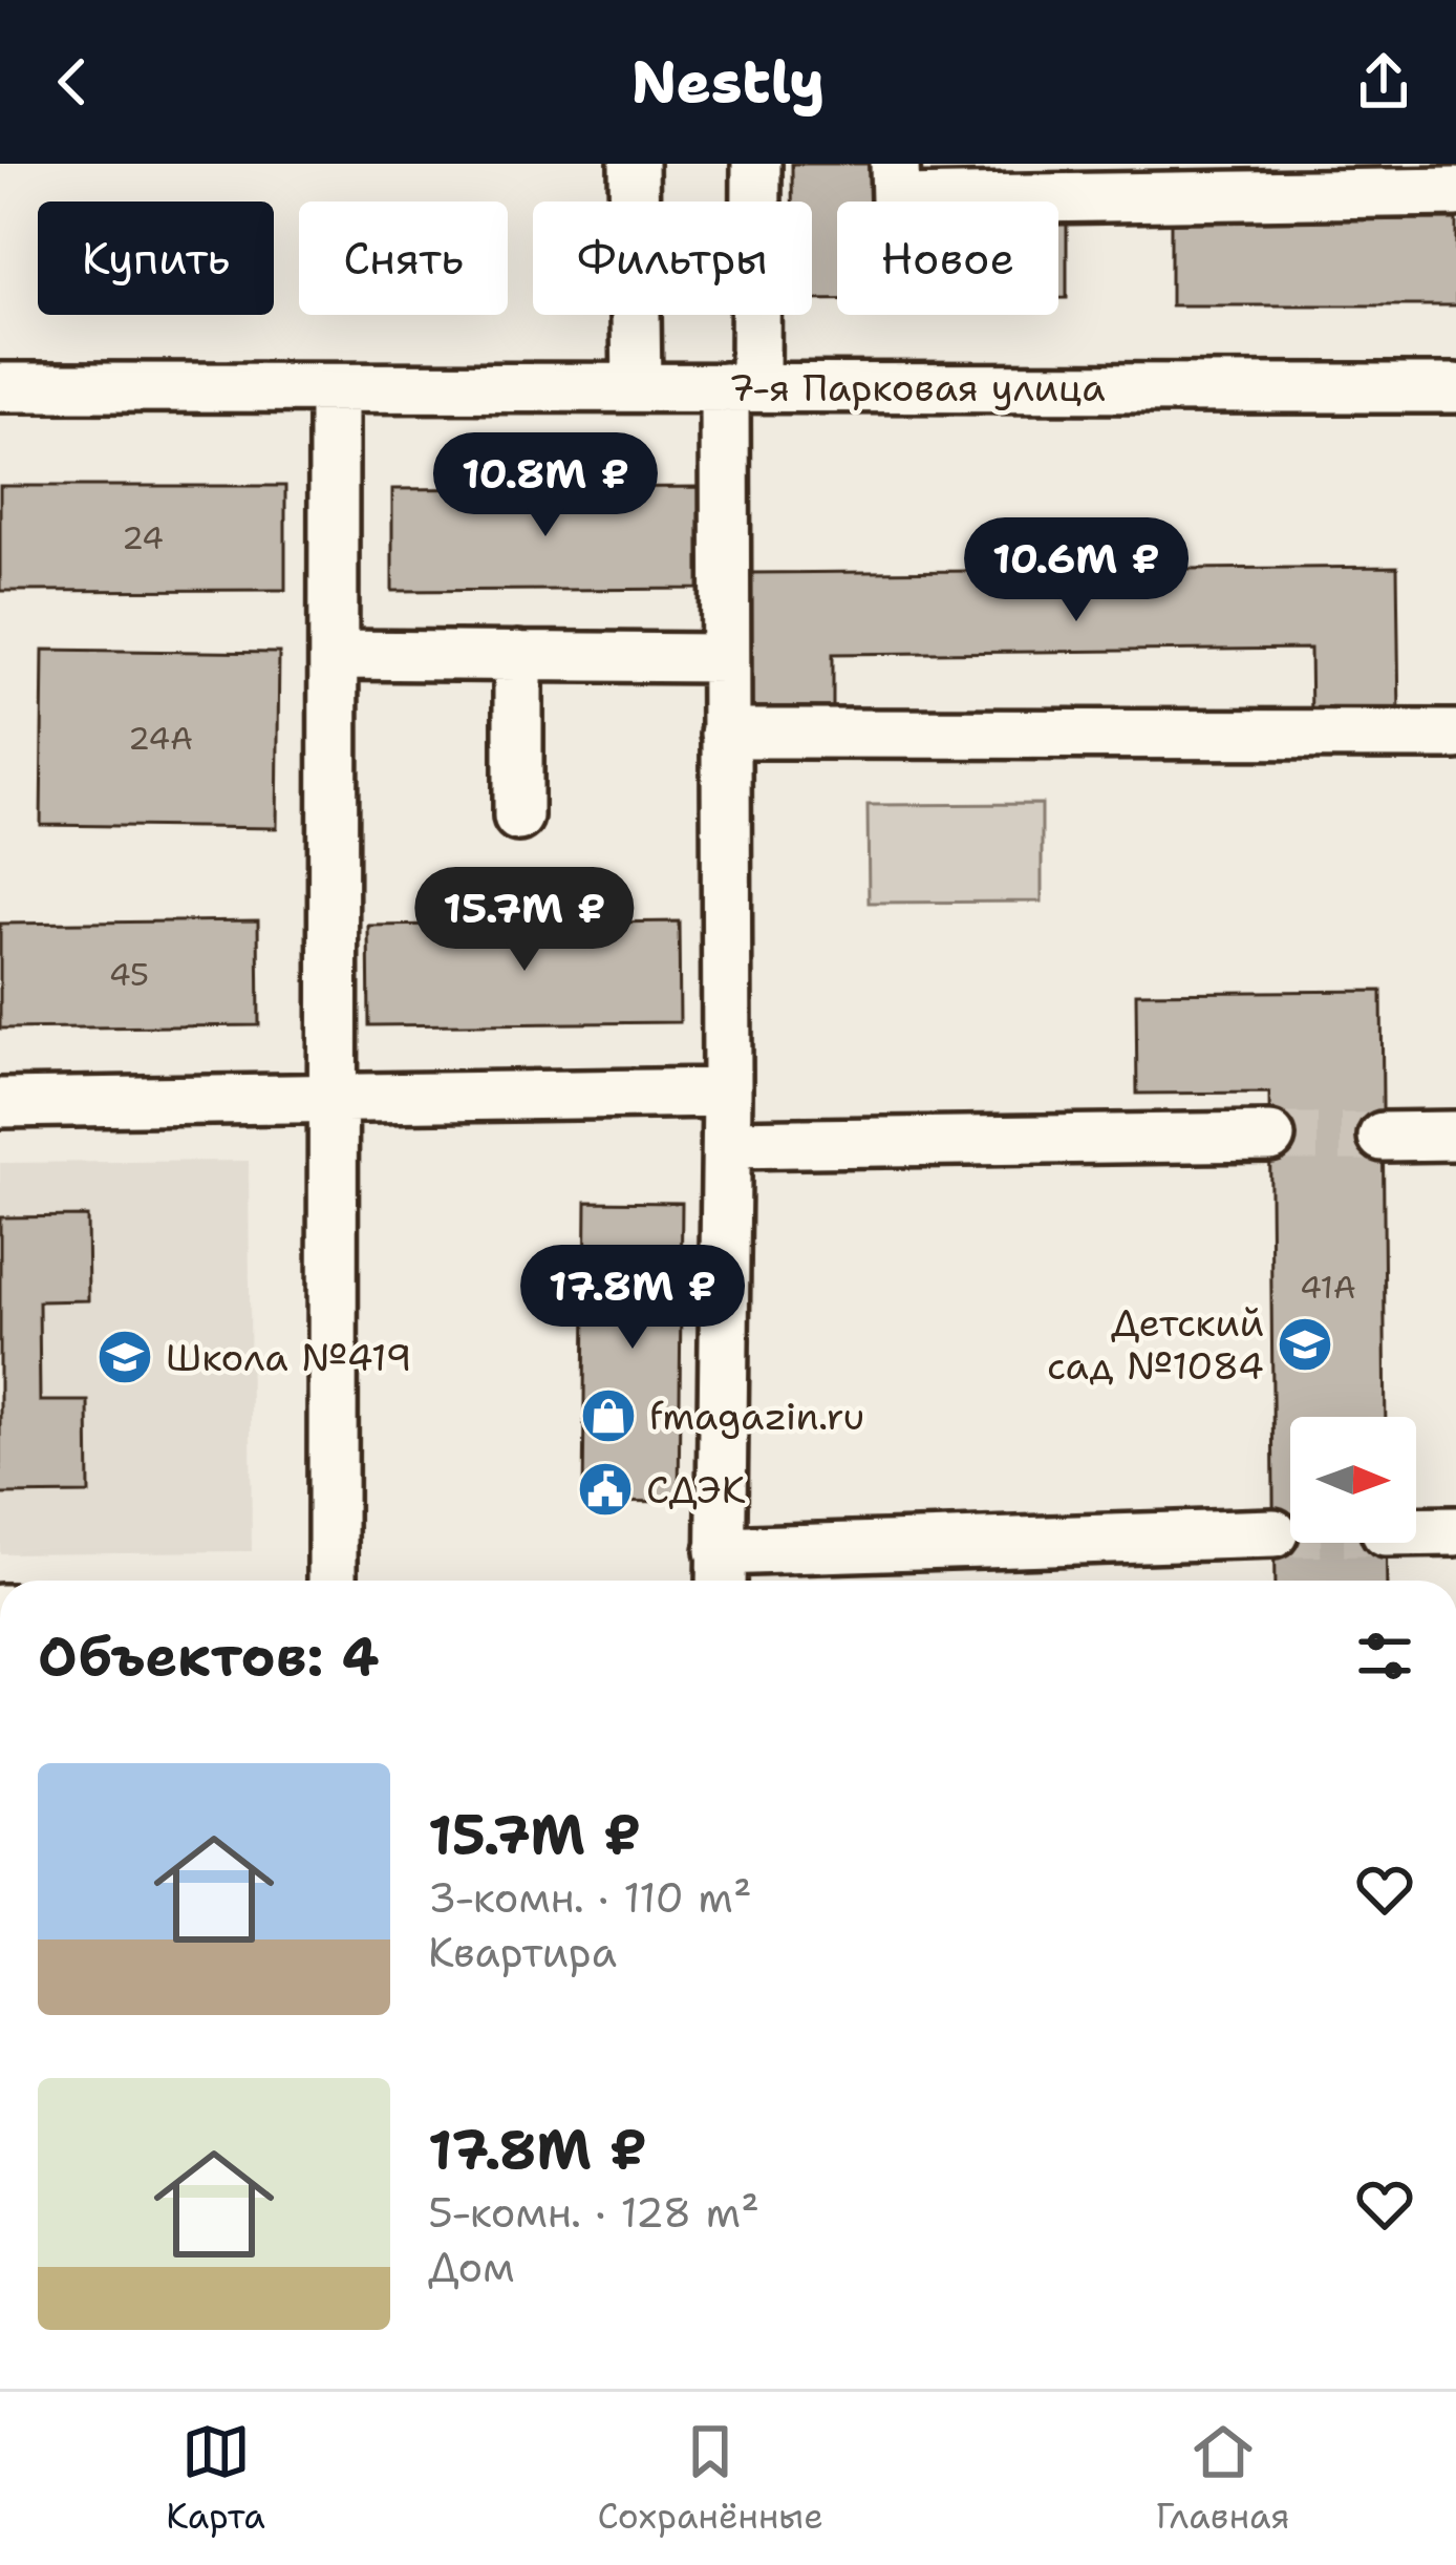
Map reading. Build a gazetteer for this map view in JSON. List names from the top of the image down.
{
  "streets": {
    "street": ["7-я Парковая улица"]
  },
  "places": {
    "school or university": ["Детский сад №1084", "Школа №419"],
    "shop": ["fmagazin.ru"],
    "public building": ["СДЭК"]
  },
  "house_numbers": [
    "24",
    "24А",
    "45",
    "41А"
  ],
  "north": "right",
  "page": {
    "header": "Nestly",
    "chip": [
      "Купить",
      "Снять",
      "Фильтры",
      "Новое"
    ],
    "price": [
      "10.8M ₽",
      "10.6M ₽",
      "15.7M ₽",
      "17.8M ₽"
    ],
    "heading": "Объектов: 4",
    "list": [
      {
        "name": "15.7M ₽",
        "note": "3-комн. · 110 m² · Квартира"
      },
      {
        "name": "17.8M ₽",
        "note": "5-комн. · 128 m² · Дом"
      }
    ],
    "tabs": ["Карта", "Сохранённые", "Главная"]
  }
}
